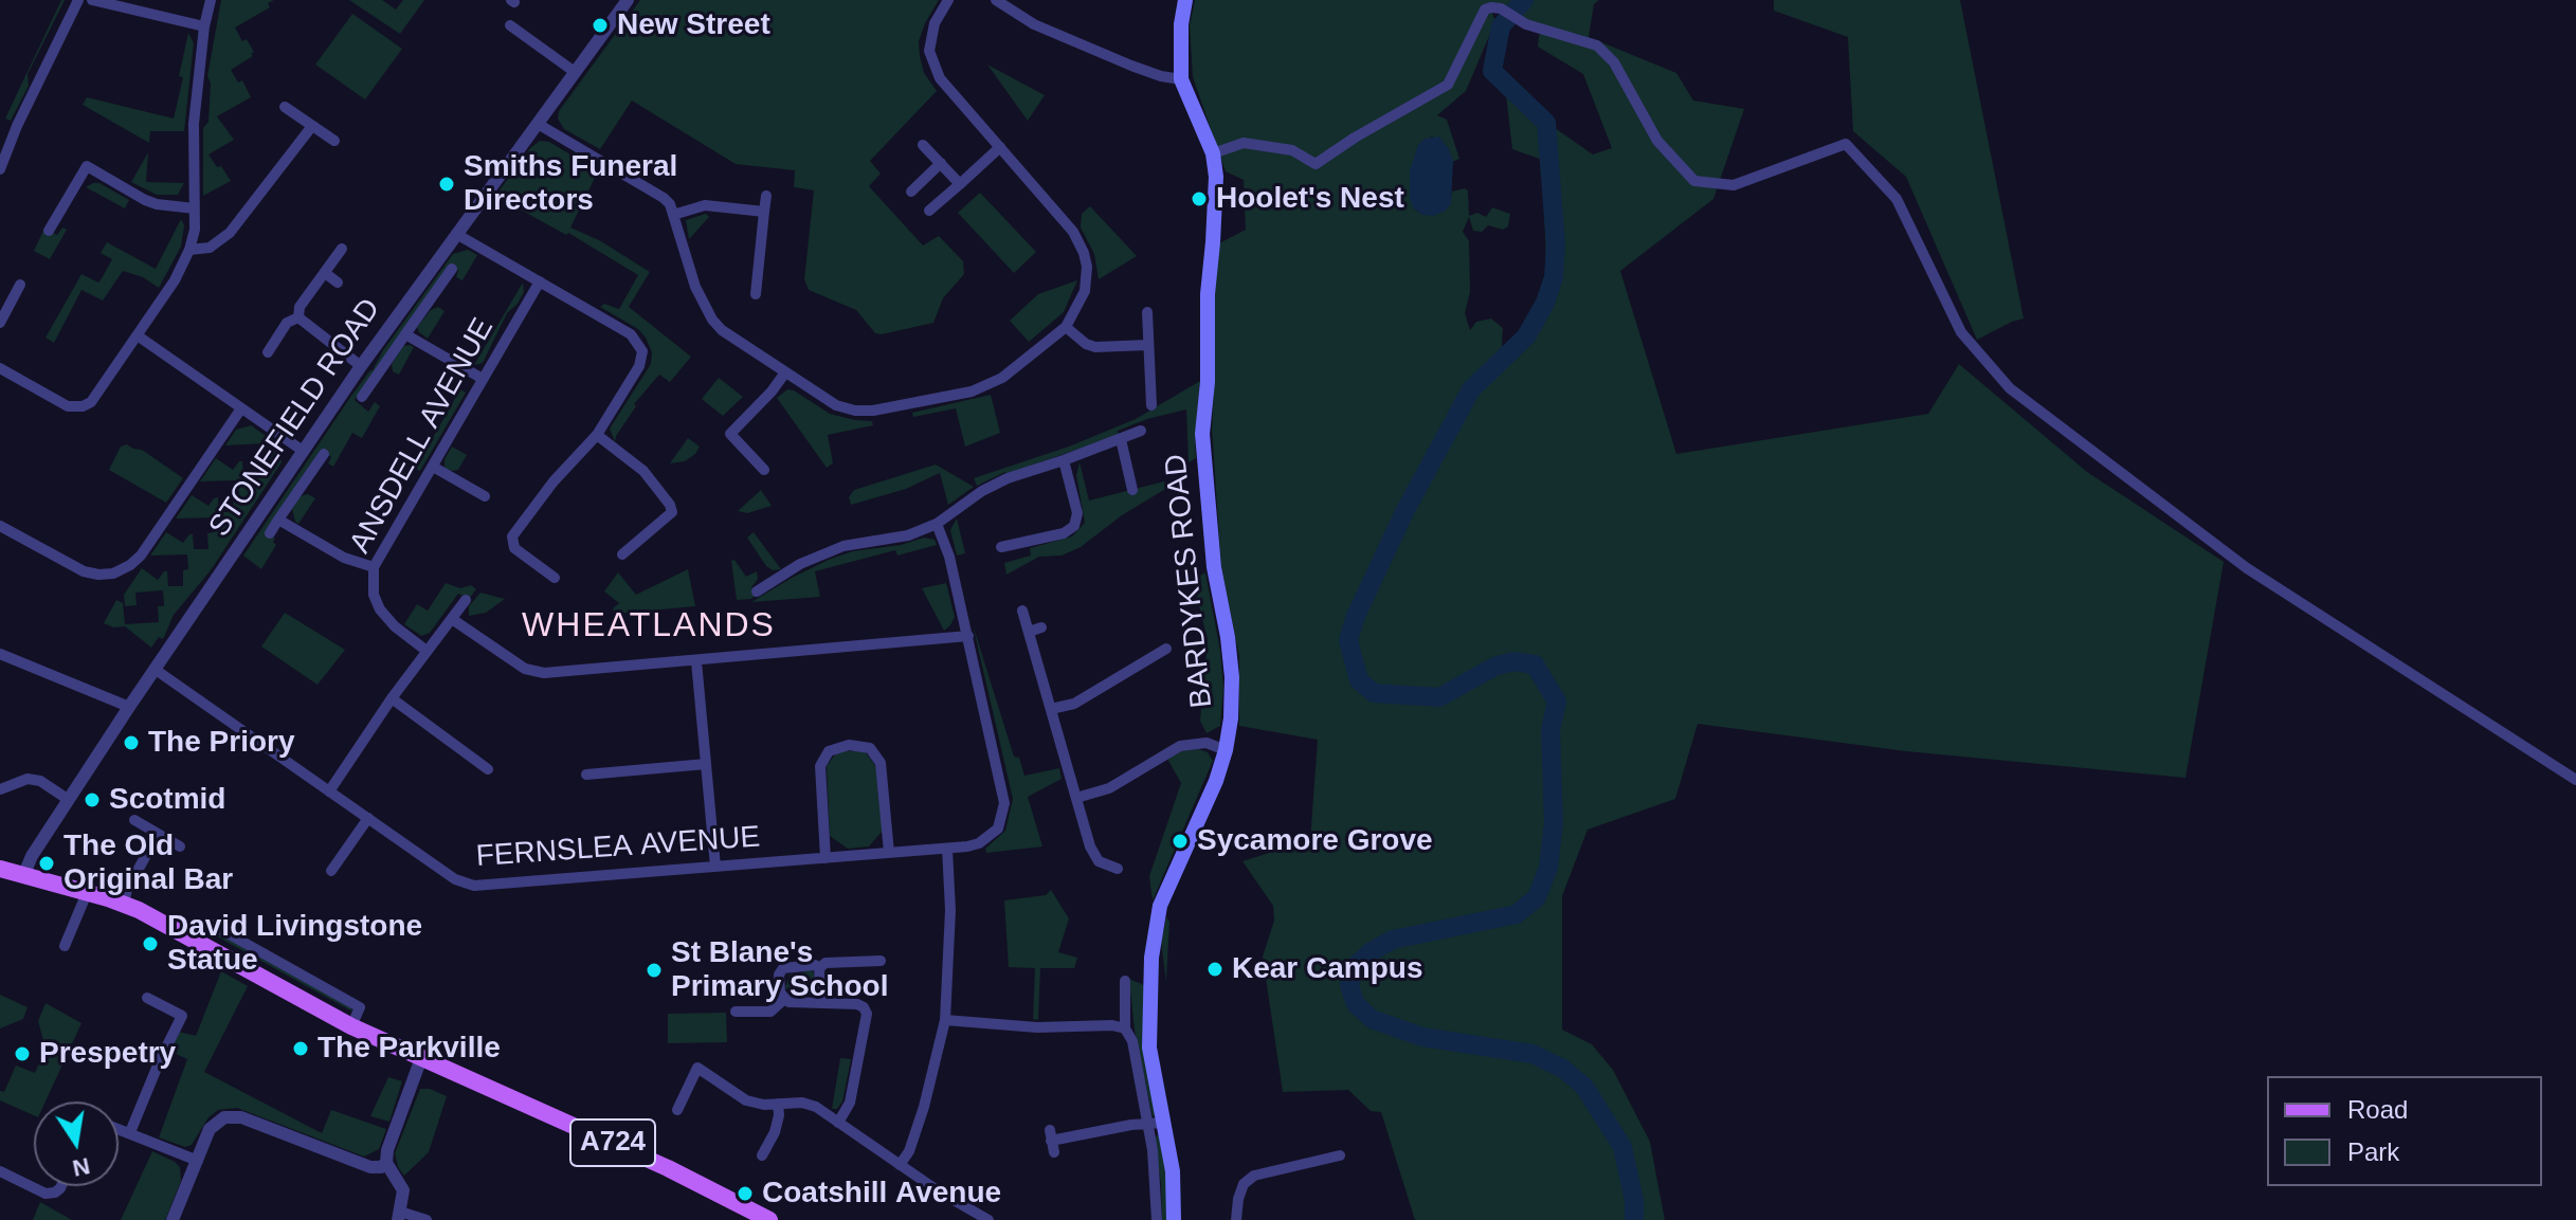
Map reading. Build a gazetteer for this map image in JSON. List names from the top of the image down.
{
  "streets": {
    "main road": ["BARDYKES ROAD", "A724"],
    "street": ["STONEFIELD ROAD", "ANSDELL AVENUE", "FERNSLEA AVENUE"]
  },
  "crossings": [
    ["STONEFIELD ROAD", "FERNSLEA AVENUE"],
    ["STONEFIELD ROAD", "A724"]
  ],
  "districts": ["WHEATLANDS"],
  "places": [
    "New Street",
    "Smiths Funeral Directors",
    "Hoolet's Nest",
    "The Priory",
    "Scotmid",
    "Sycamore Grove",
    "The Old Original Bar",
    "David Livingstone Statue",
    "Kear Campus",
    "St Blane's Primary School",
    "The Parkville",
    "Prespetry",
    "Coatshill Avenue"
  ],
  "legend": ["Road", "Park"],
  "north": "bottom"
}
